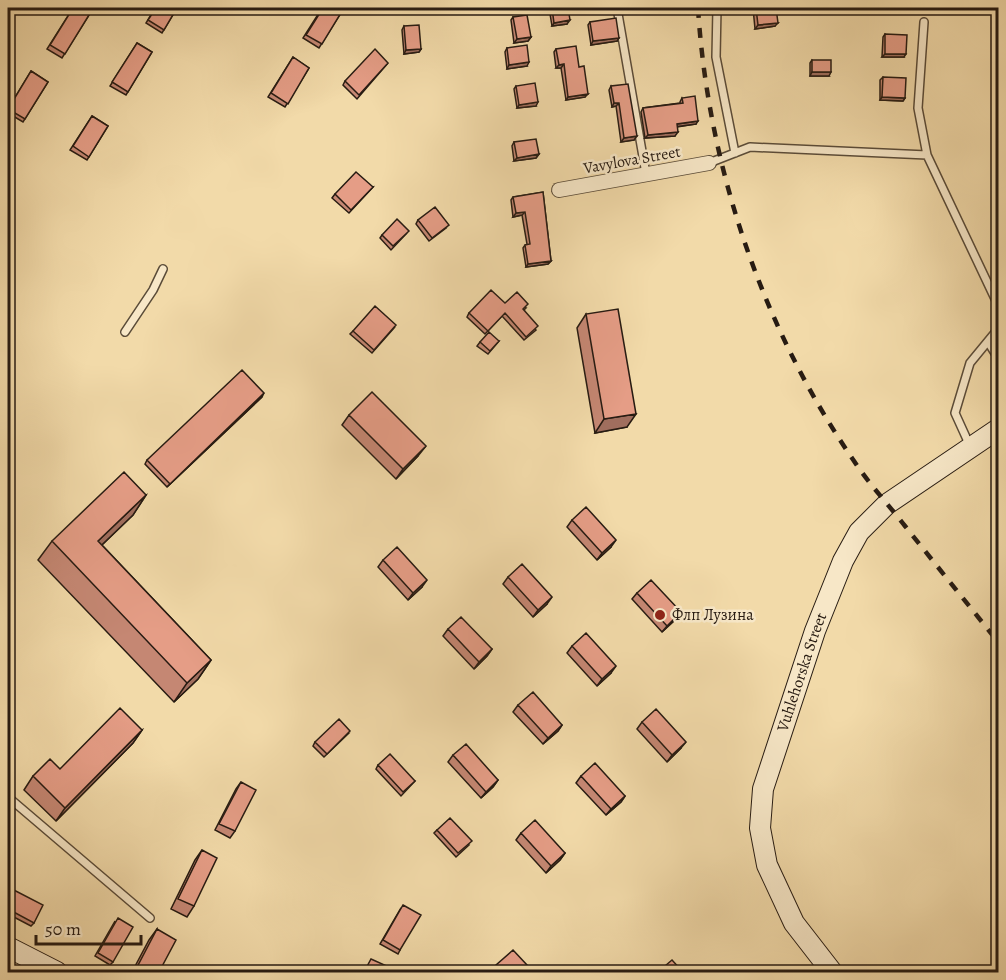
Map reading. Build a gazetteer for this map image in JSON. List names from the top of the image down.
{
  "streets": {
    "main road": ["Vuhlehorska Street"],
    "street": ["Vavylova Street"]
  },
  "places": ["Флп Лузина"],
  "scale_bar": "50 m"
}
